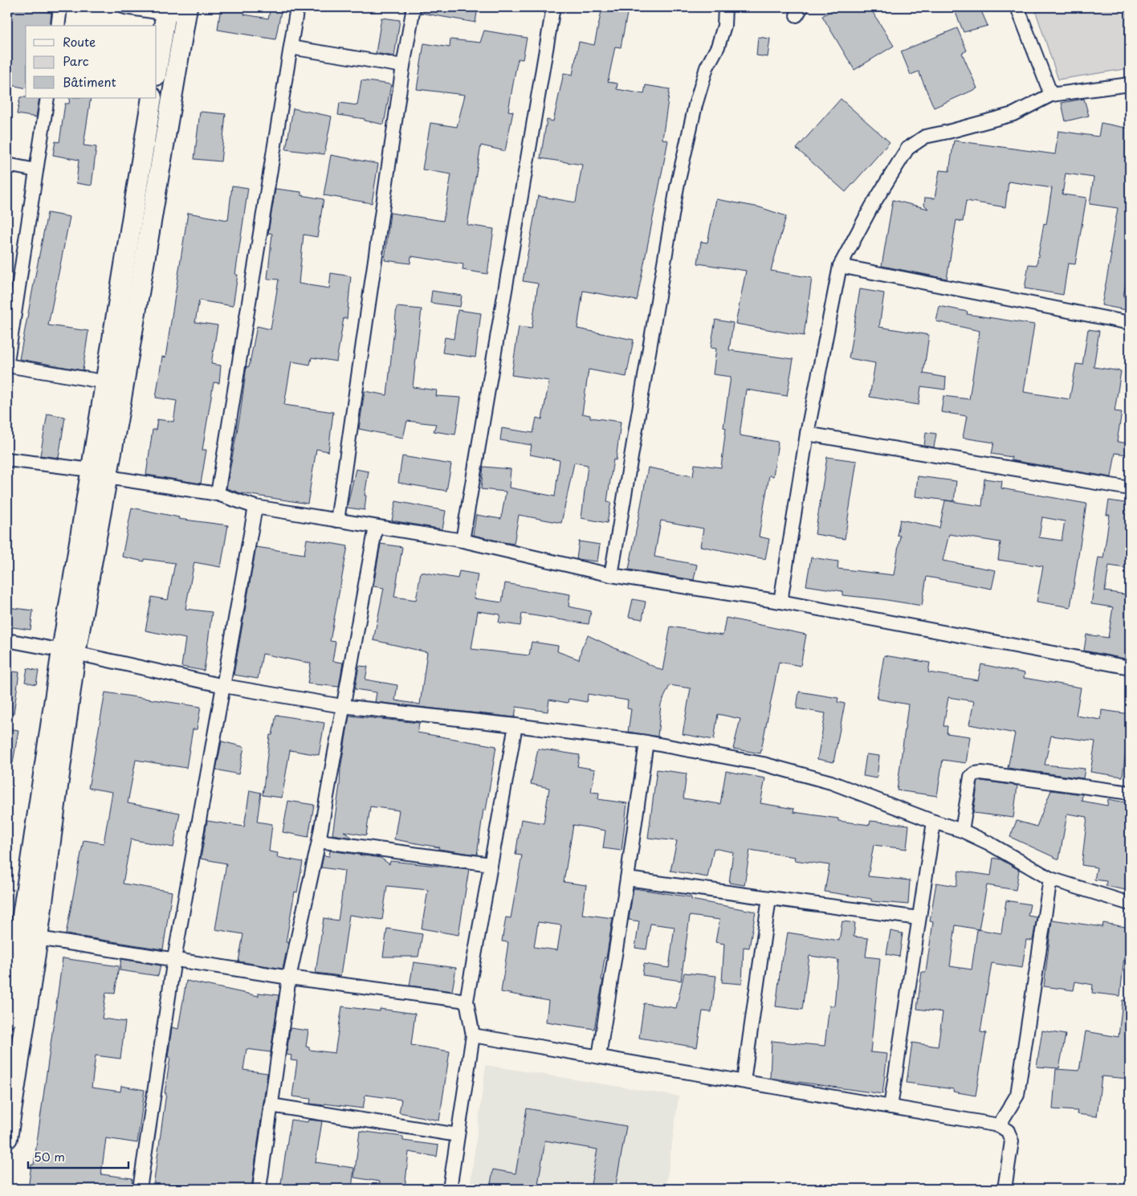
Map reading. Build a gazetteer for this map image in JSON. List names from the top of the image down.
{
  "legend": ["Route", "Parc", "Bâtiment"],
  "scale_bar": "50 m"
}
